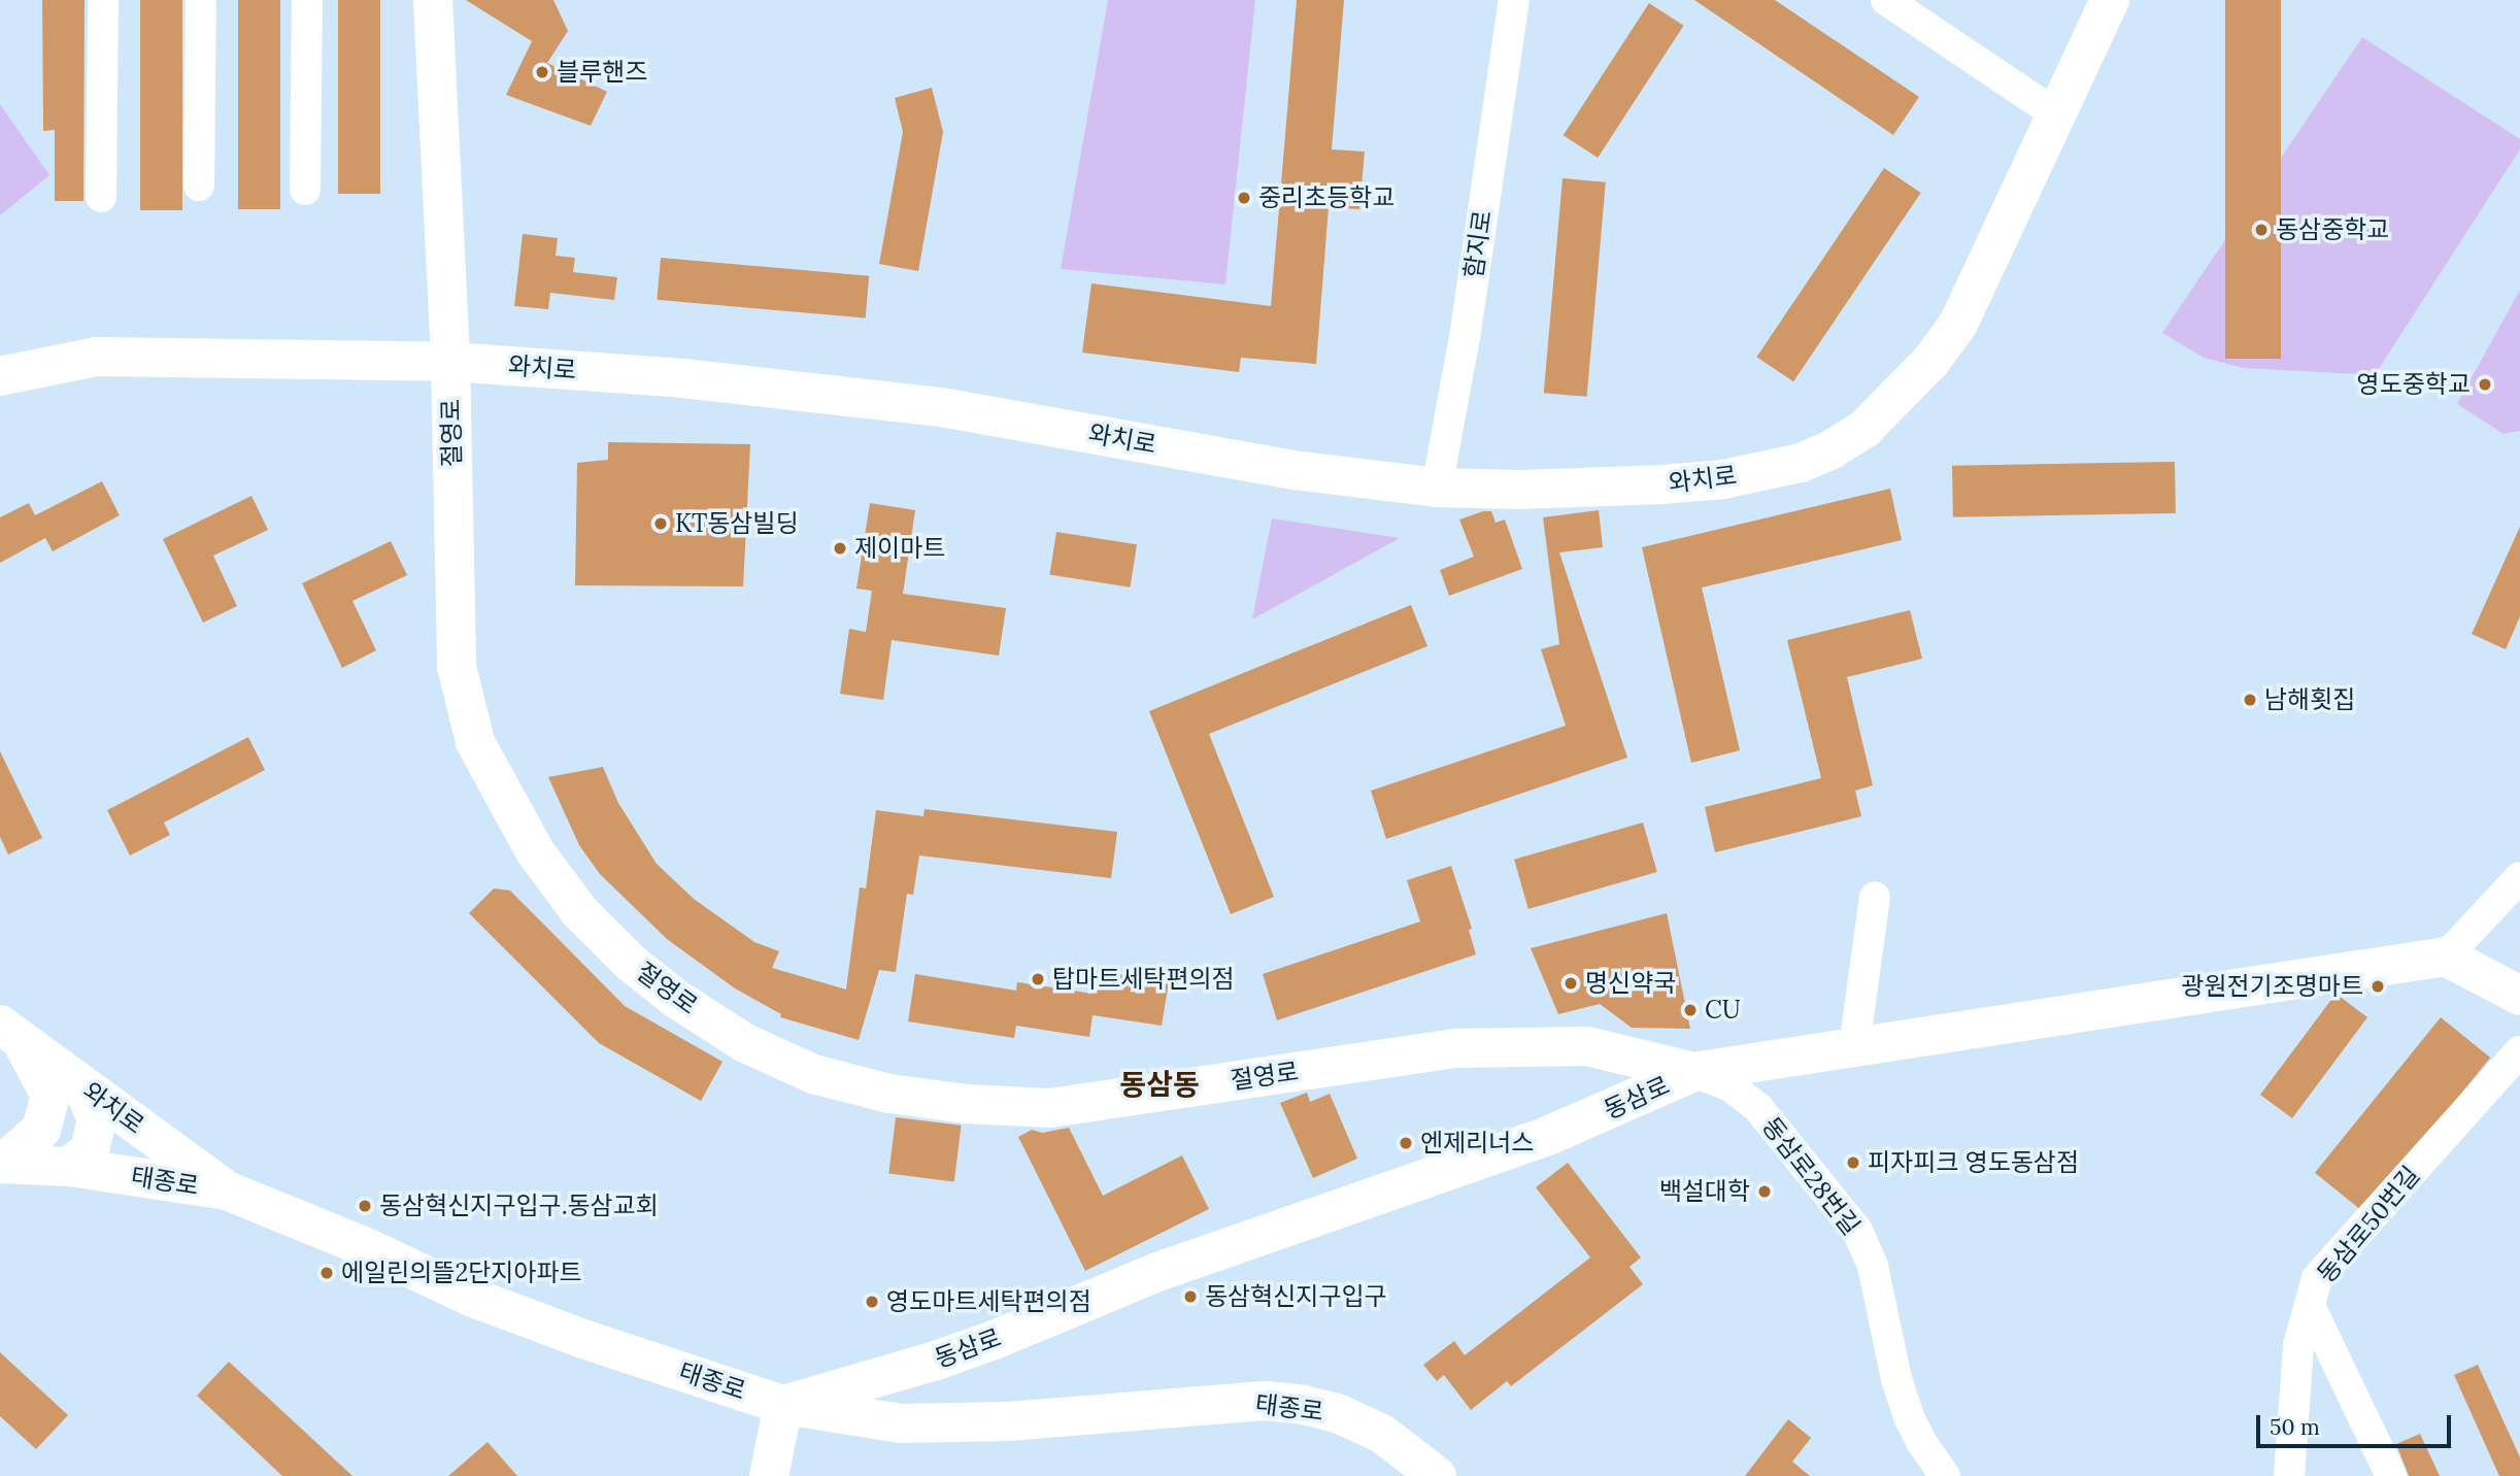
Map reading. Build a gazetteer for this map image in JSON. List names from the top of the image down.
{
  "streets": {
    "main road": [
      "와치로",
      "절영로",
      "동삼로",
      "태종로"
    ],
    "street": ["함지로", "동삼로28번길", "동삼로50번길"]
  },
  "crossings": [
    ["함지로", "와치로"],
    ["와치로", "절영로"],
    ["와치로", "태종로"],
    ["절영로", "동삼로"],
    ["절영로", "동삼로28번길"],
    ["동삼로", "동삼로28번길"],
    ["동삼로", "태종로"]
  ],
  "districts": ["동삼동"],
  "places": [
    "블루핸즈",
    "중리초등학교",
    "동삼중학교",
    "영도중학교",
    "KT동삼빌딩",
    "제이마트",
    "남해횟집",
    "탑마트세탁편의점",
    "명신약국",
    "광원전기조명마트",
    "CU",
    "엔제리너스",
    "피자피크 영도동삼점",
    "백설대학",
    "동삼혁신지구입구.동삼교회",
    "에일린의뜰2단지아파트",
    "동삼혁신지구입구",
    "영도마트세탁편의점"
  ],
  "scale_bar": "50 m"
}
